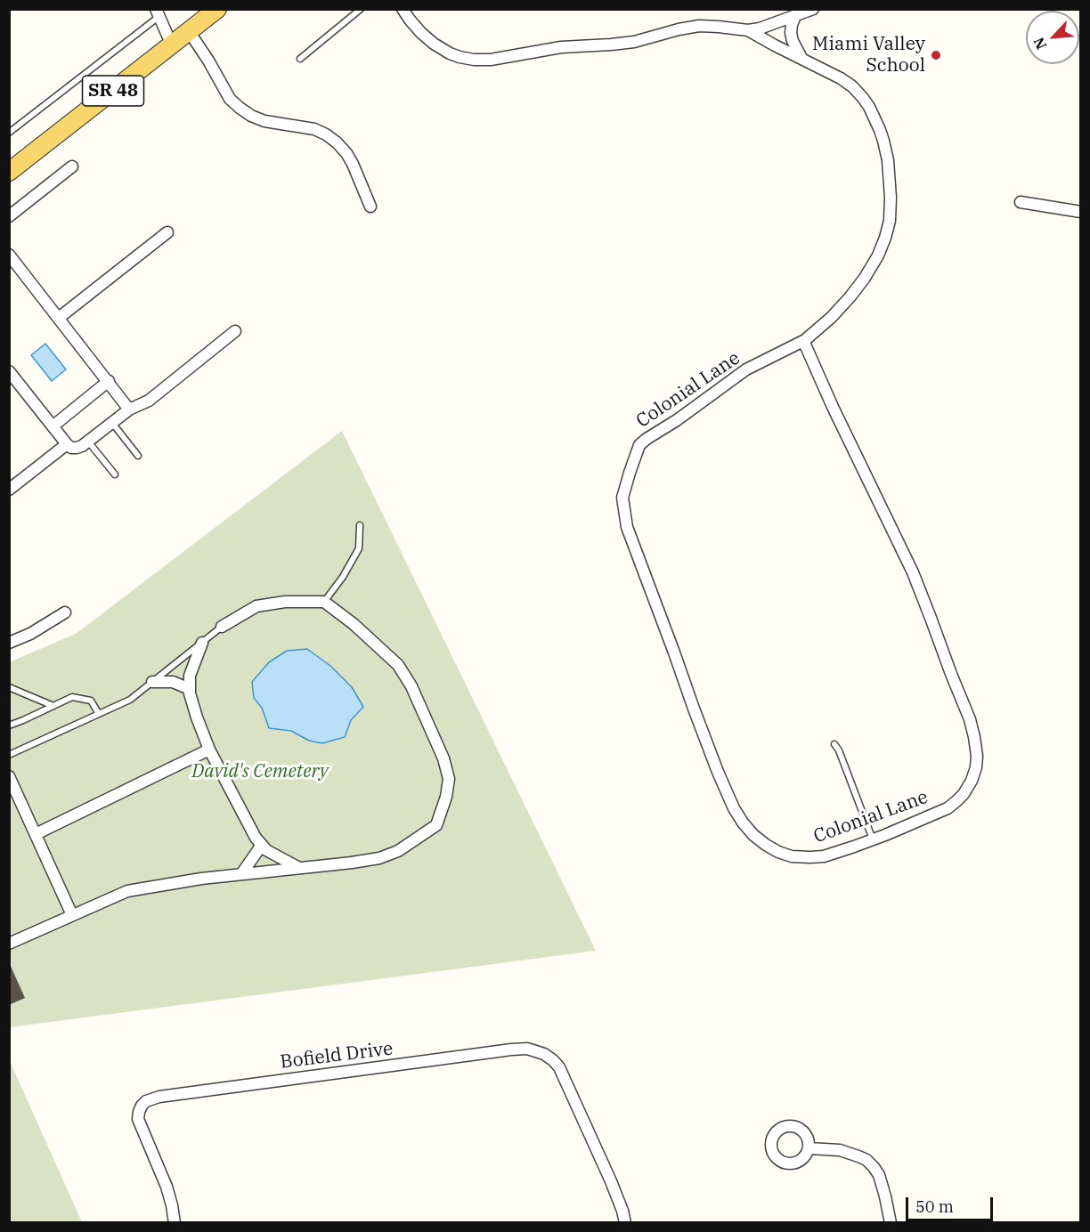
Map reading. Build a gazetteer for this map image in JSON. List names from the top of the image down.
{
  "streets": {
    "main road": ["SR 48"],
    "street": ["Colonial Lane", "Bofield Drive"]
  },
  "parks": ["David's Cemetery"],
  "places": ["Miami Valley School"],
  "scale_bar": "50 m",
  "north": "bottom left"
}
